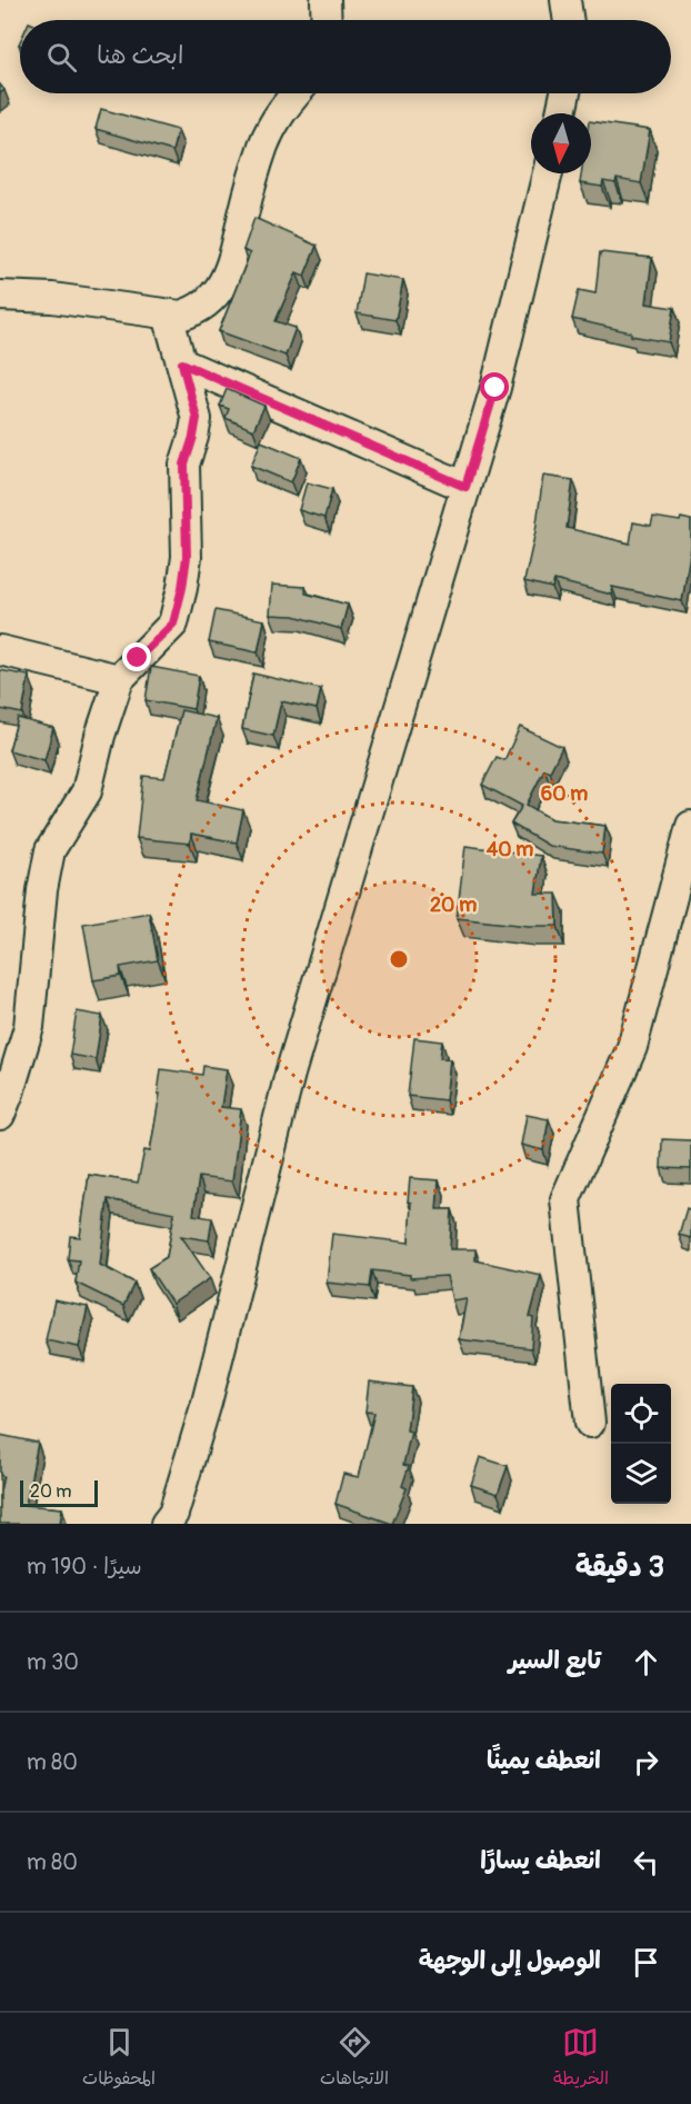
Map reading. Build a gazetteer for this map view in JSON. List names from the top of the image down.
{
  "scale_bar": "20 m",
  "north": "bottom",
  "page": {
    "search": "ابحث هنا",
    "scale": "20 m",
    "heading": ["3 دقيقة", "سيرًا · 190 m"],
    "list": [
      ["تابع السير", "30 m"],
      ["انعطف يمينًا", "80 m"],
      ["انعطف يسارًا", "80 m"],
      "الوصول إلى الوجهة"
    ],
    "nav": ["الخريطة", "الاتجاهات", "المحفوظات"]
  },
  "rings": ["60 m", "40 m", "20 m"]
}
